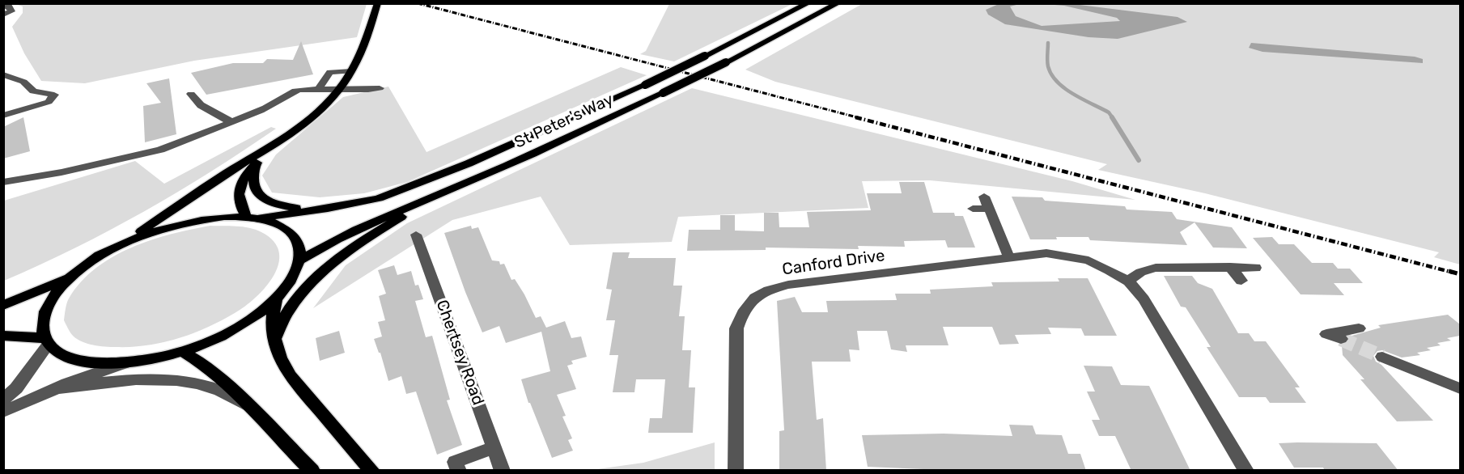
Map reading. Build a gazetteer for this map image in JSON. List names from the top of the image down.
{
  "streets": {
    "main road": ["St Peter's Way"],
    "street": ["Canford Drive", "Chertsey Road"]
  }
}
